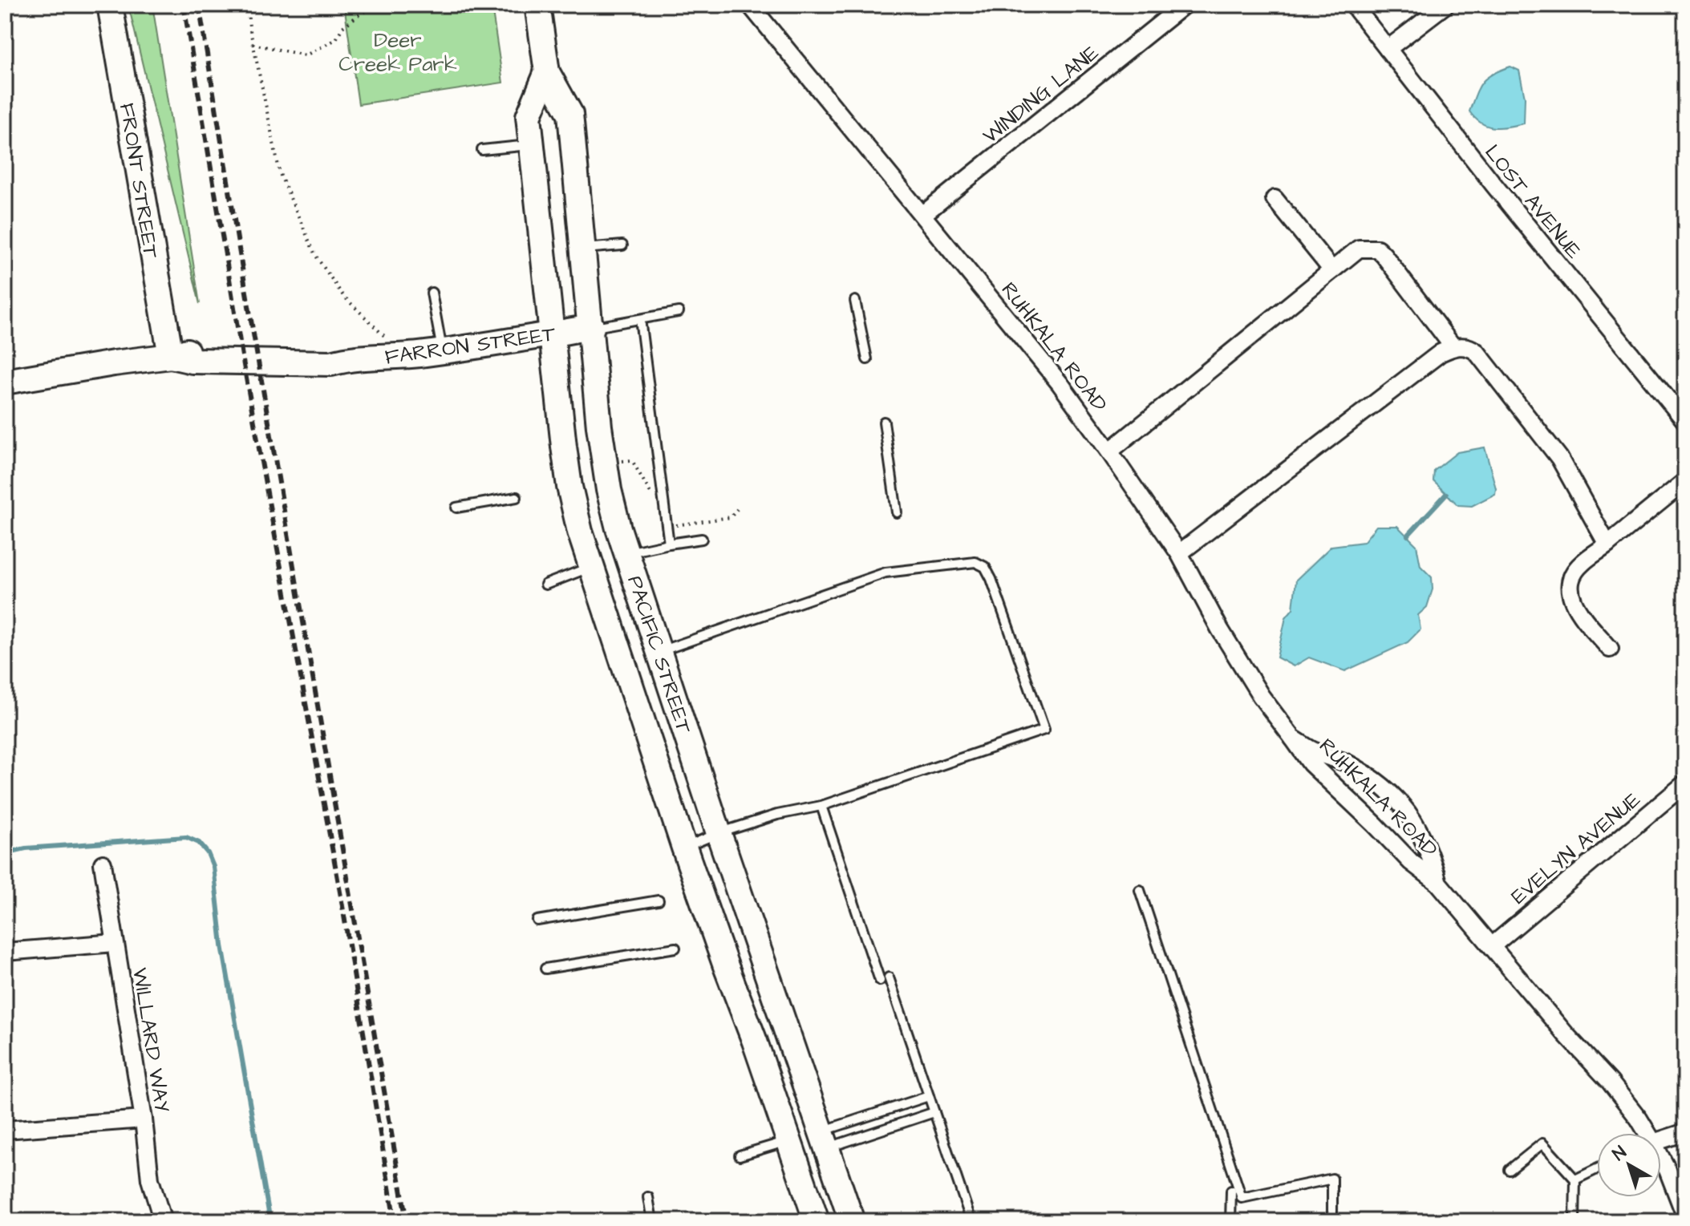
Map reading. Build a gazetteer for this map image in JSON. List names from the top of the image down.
{
  "streets": {
    "main road": ["FRONT STREET", "FARRON STREET", "PACIFIC STREET"],
    "street": [
      "WINDING LANE",
      "LOST AVENUE",
      "RUHKALA ROAD",
      "EVELYN AVENUE",
      "WILLARD WAY"
    ]
  },
  "crossings": [
    ["WINDING LANE", "RUHKALA ROAD"],
    ["FRONT STREET", "FARRON STREET"],
    ["FARRON STREET", "PACIFIC STREET"],
    ["RUHKALA ROAD", "EVELYN AVENUE"]
  ],
  "parks": ["Deer Creek Park"],
  "north": "top left"
}
